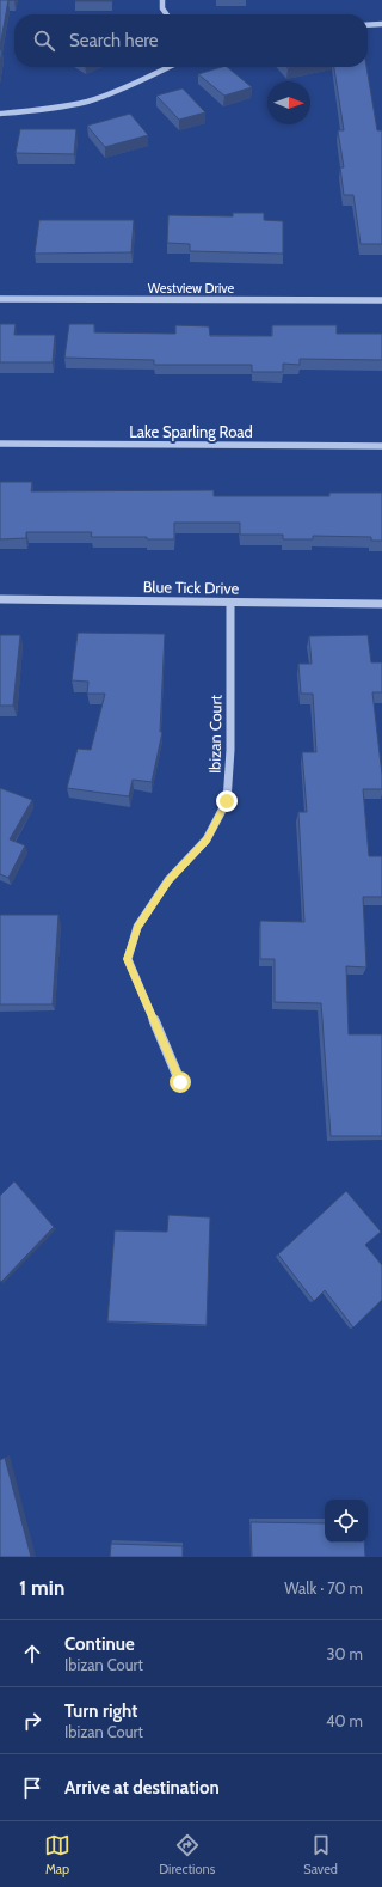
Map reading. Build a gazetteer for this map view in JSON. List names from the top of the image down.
{
  "streets": {
    "street": [
      "Westview Drive",
      "Lake Sparling Road",
      "Blue Tick Drive",
      "Ibizan Court"
    ]
  },
  "crossings": [
    ["Blue Tick Drive", "Ibizan Court"]
  ],
  "north": "right",
  "page": {
    "search": "Search here",
    "heading": ["1 min", "Walk · 70 m"],
    "list": [
      ["Continue", "Ibizan Court", "30 m"],
      ["Turn right", "Ibizan Court", "40 m"],
      "Arrive at destination"
    ],
    "nav": ["Map", "Directions", "Saved"]
  }
}
